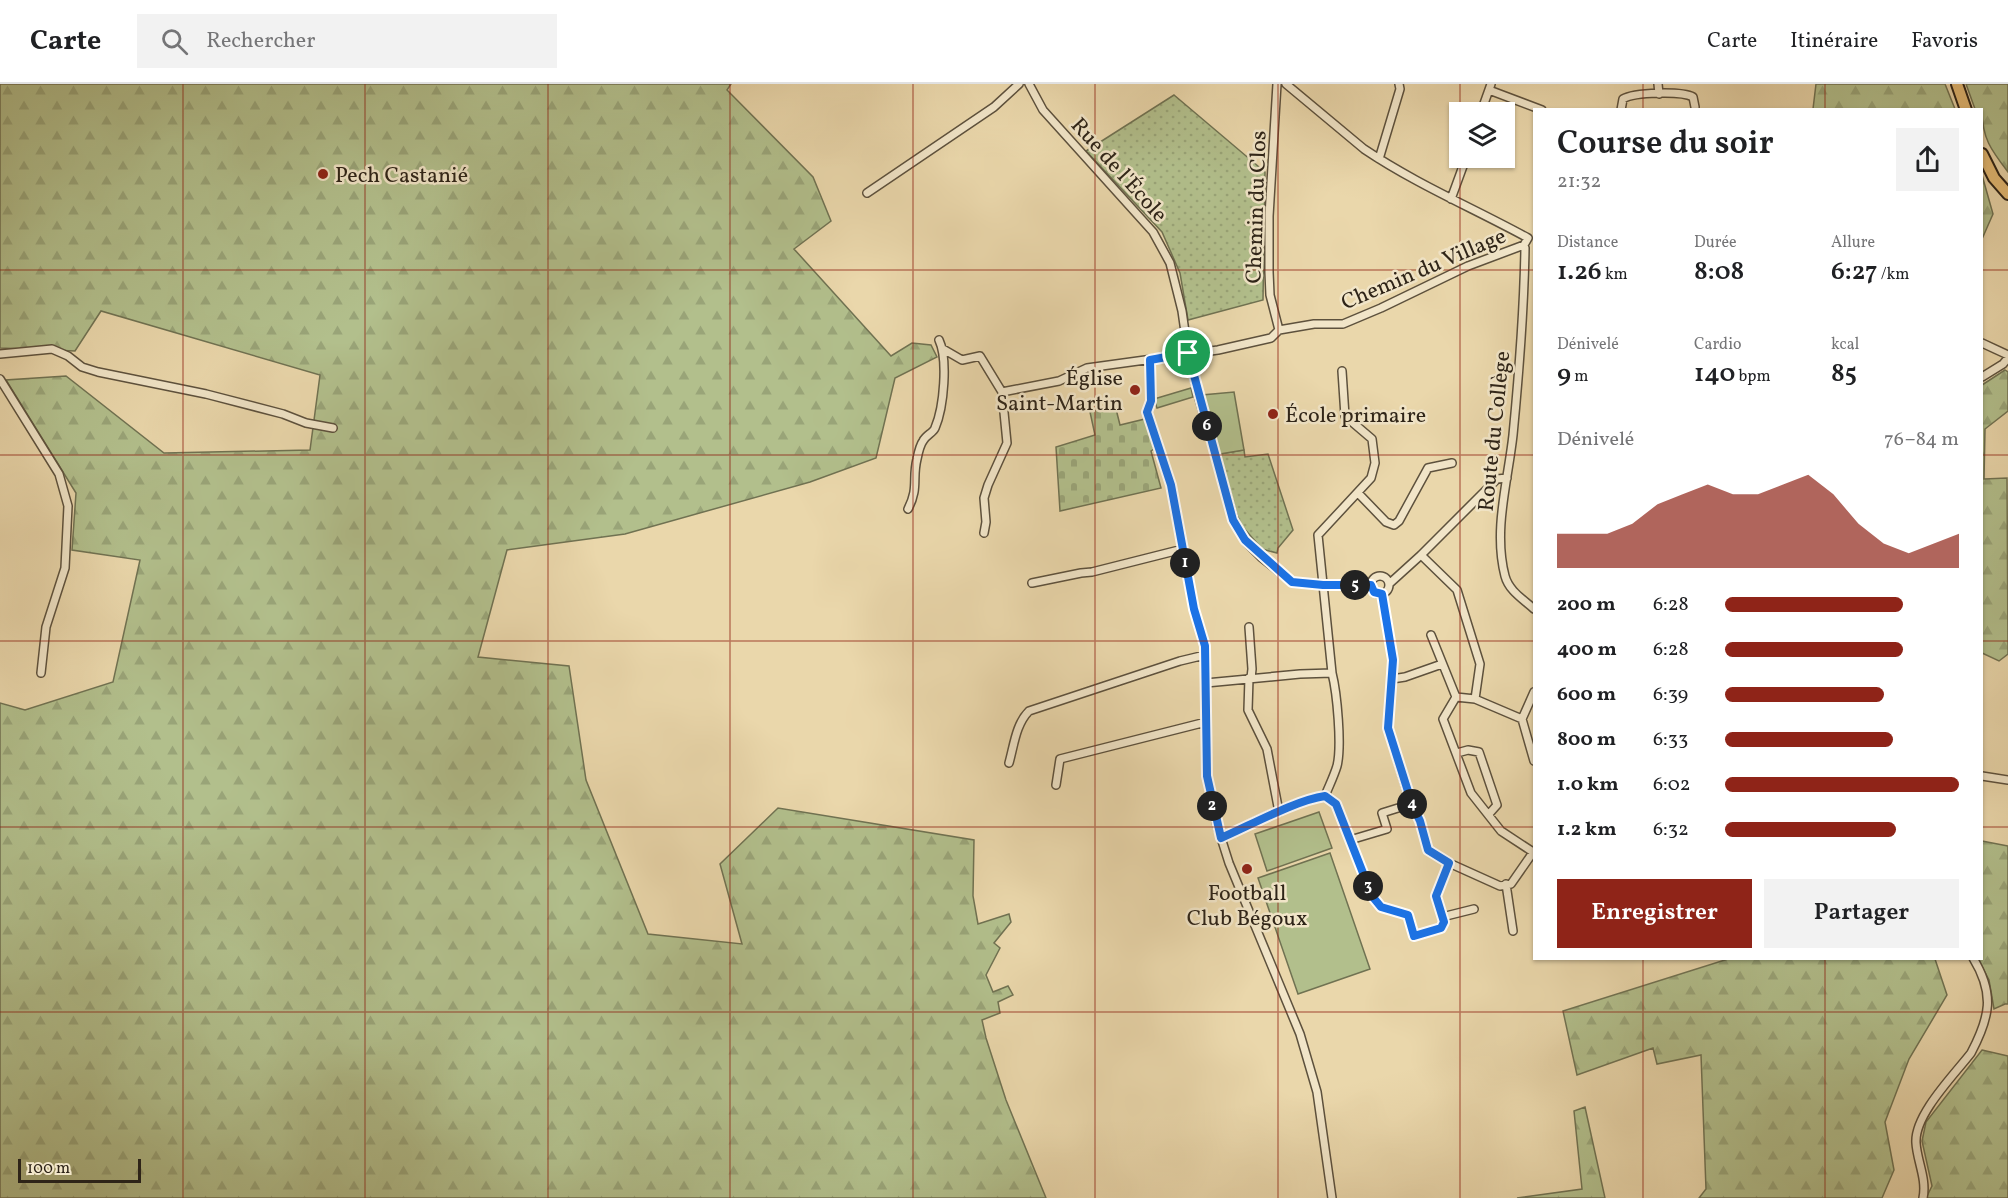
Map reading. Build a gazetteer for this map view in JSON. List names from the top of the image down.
{
  "streets": {
    "street": [
      "Rue de l'École",
      "Chemin du Clos",
      "Chemin du Village",
      "Route du Collège"
    ]
  },
  "crossings": [
    ["Rue de l'École", "Chemin du Village"],
    ["Chemin du Clos", "Chemin du Village"],
    ["Chemin du Village", "Route du Collège"]
  ],
  "places": [
    "Pech Castanié",
    "Église Saint-Martin",
    "École primaire",
    "Football Club Bégoux"
  ],
  "scale_bar": "100 m",
  "page": {
    "header": "Carte",
    "search": "Rechercher",
    "nav": ["Carte", "Itinéraire", "Favoris"],
    "heading": ["Course du soir", "21:32"],
    "stats": [
      ["Distance", "1.26 km"],
      ["Durée", "8:08"],
      ["Allure", "6:27 /km"],
      ["Dénivelé", "9 m"],
      ["Cardio", "140 bpm"],
      ["kcal", "85"]
    ],
    "pins": [
      "6",
      "1",
      "5",
      "4",
      "2",
      "3"
    ],
    "chart": ["Dénivelé", "76–84 m"],
    "list": [
      {
        "name": "200 m",
        "note": "6:28"
      },
      {
        "name": "400 m",
        "note": "6:28"
      },
      {
        "name": "600 m",
        "note": "6:39"
      },
      {
        "name": "800 m",
        "note": "6:33"
      },
      {
        "name": "1.0 km",
        "note": "6:02"
      },
      {
        "name": "1.2 km",
        "note": "6:32"
      }
    ],
    "buttons": ["Enregistrer", "Partager"],
    "scale": "100 m"
  }
}
